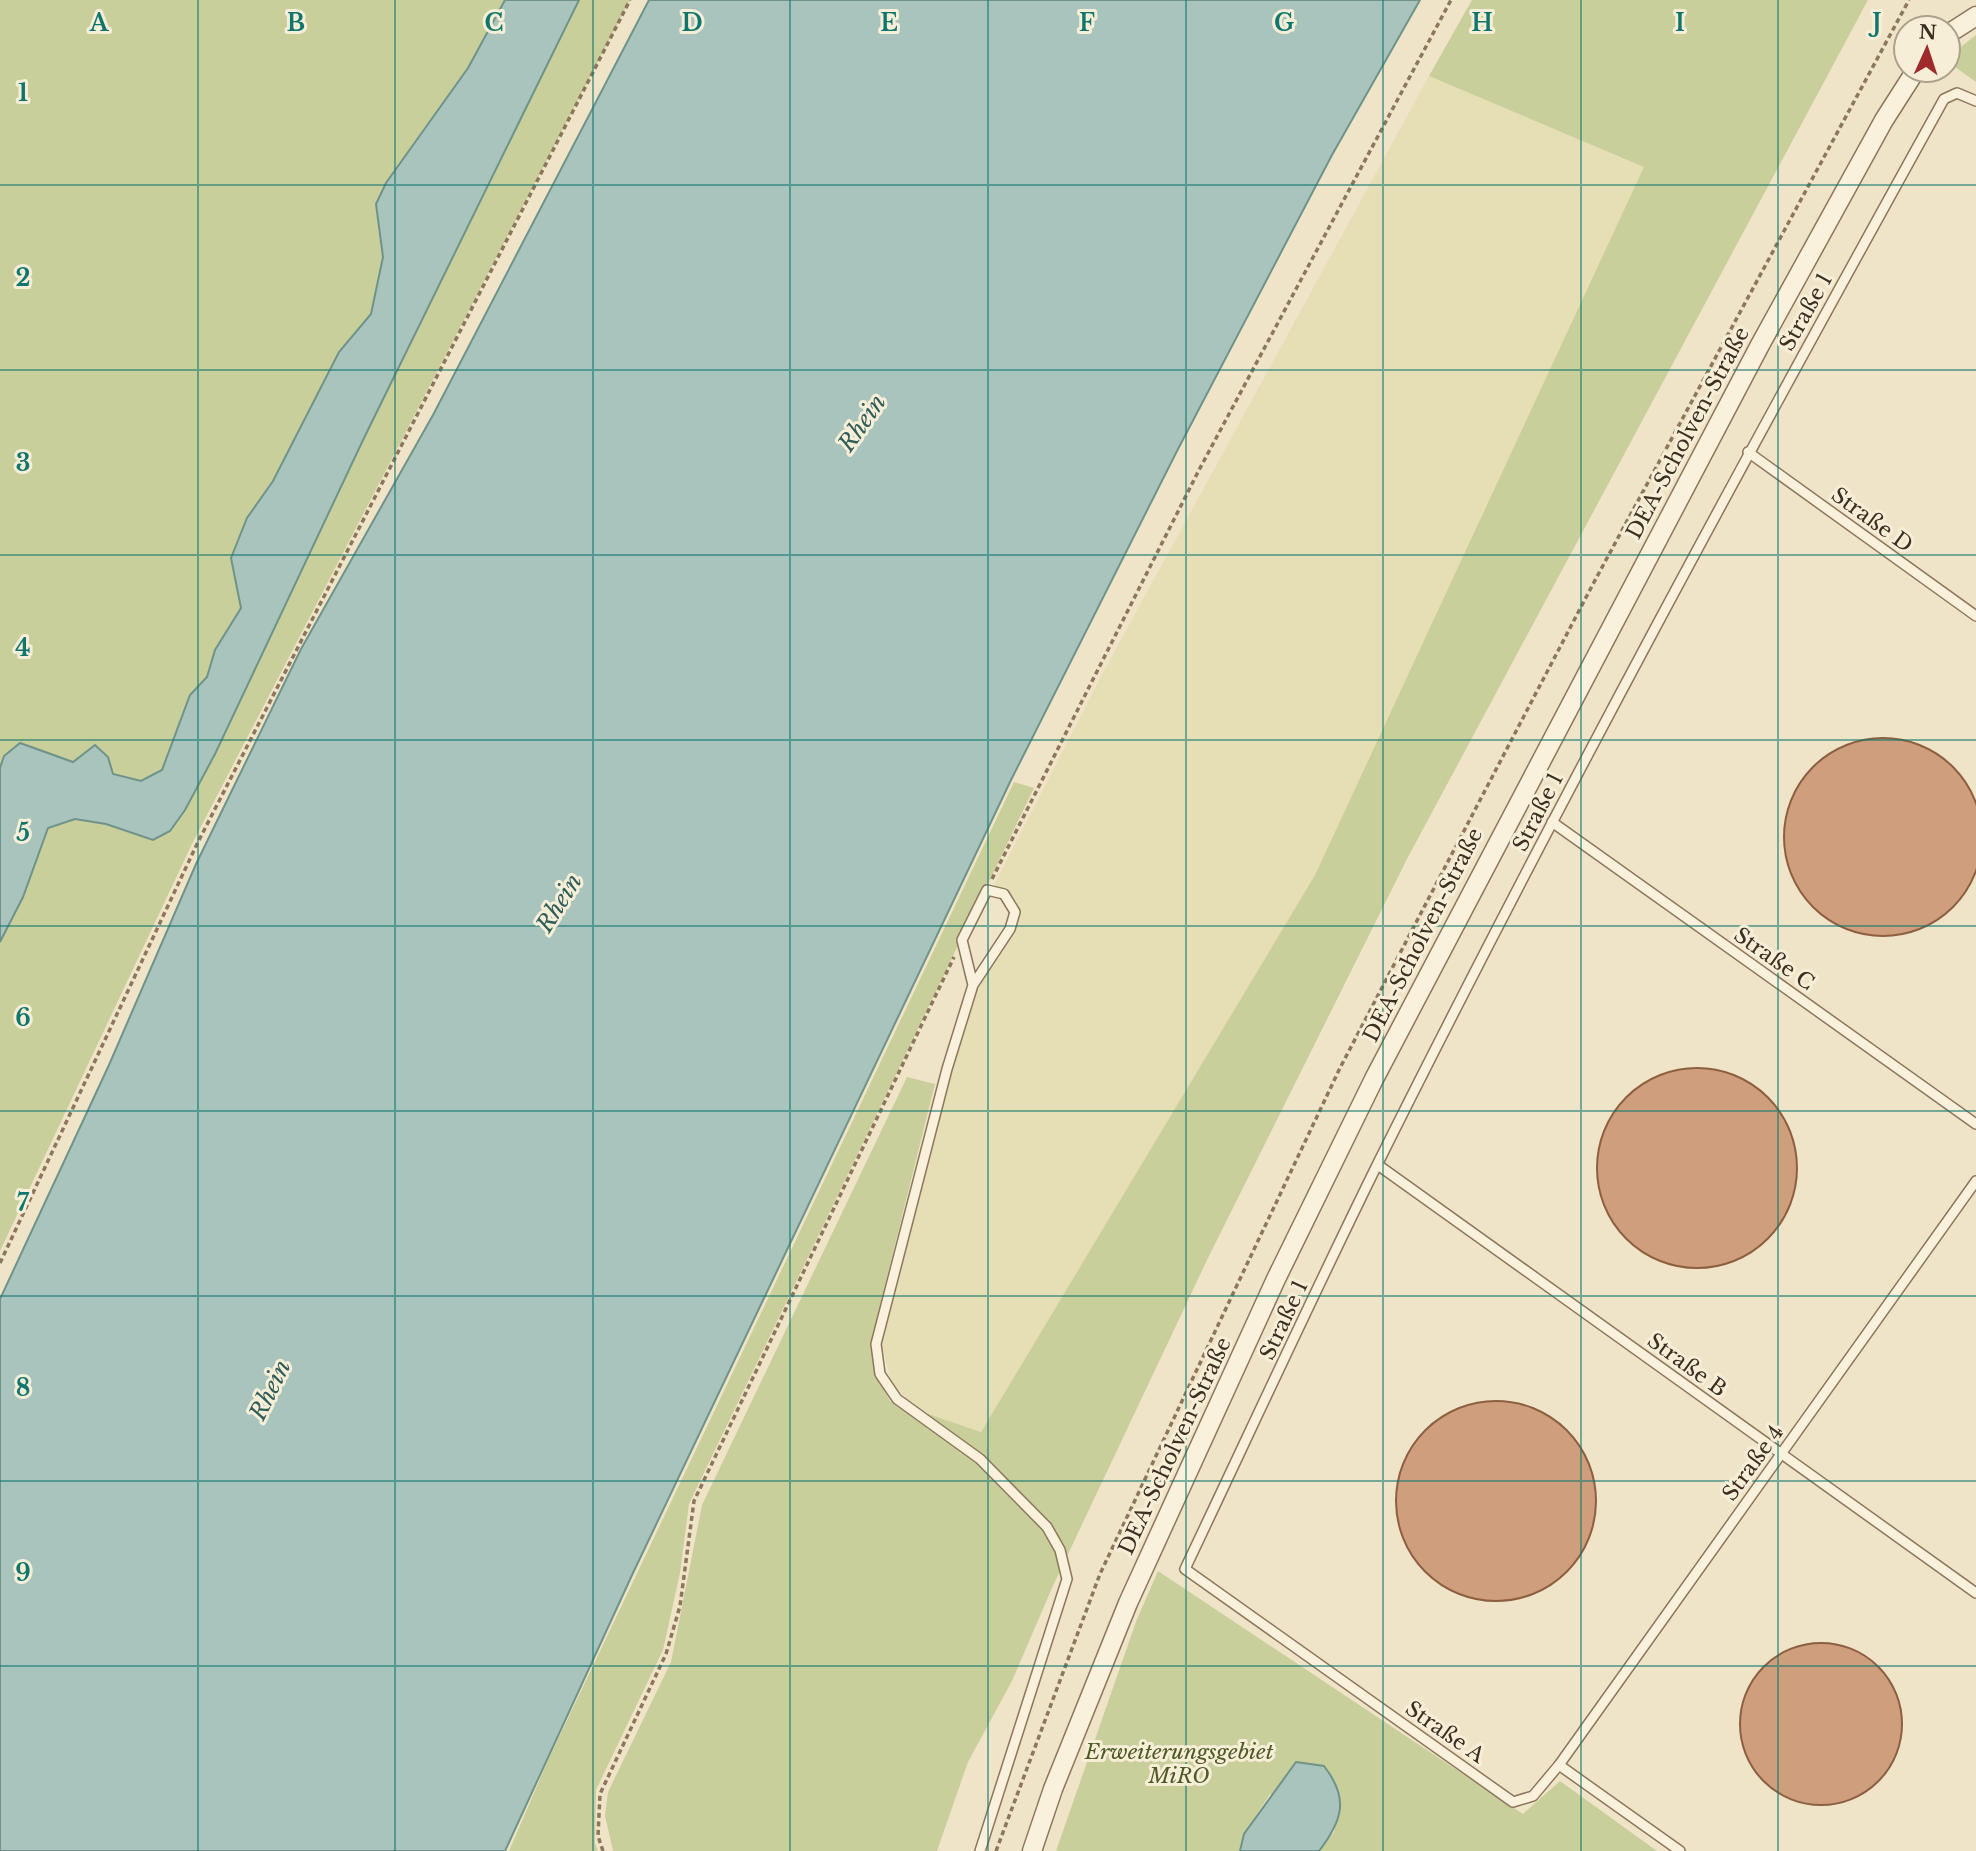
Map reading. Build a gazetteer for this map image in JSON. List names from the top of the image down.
{
  "streets": {
    "street": ["DEA-Scholven-Straße"],
    "lane": [
      "Straße 1",
      "Straße D",
      "Straße C",
      "Straße B",
      "Straße 4",
      "Straße A"
    ]
  },
  "crossings": [
    ["Straße 1", "Straße D"],
    ["Straße 1", "Straße C"],
    ["Straße 1", "Straße B"],
    ["Straße 1", "Straße A"],
    ["Straße B", "Straße 4"],
    ["Straße 4", "Straße A"]
  ],
  "water": ["Rhein"],
  "parks": ["Erweiterungsgebiet MiRO"],
  "north": "top",
  "grid": {
    "columns": [
      "A",
      "B",
      "C",
      "D",
      "E",
      "F",
      "G",
      "H",
      "I",
      "J"
    ],
    "rows": [
      "1",
      "2",
      "3",
      "4",
      "5",
      "6",
      "7",
      "8",
      "9"
    ]
  }
}
